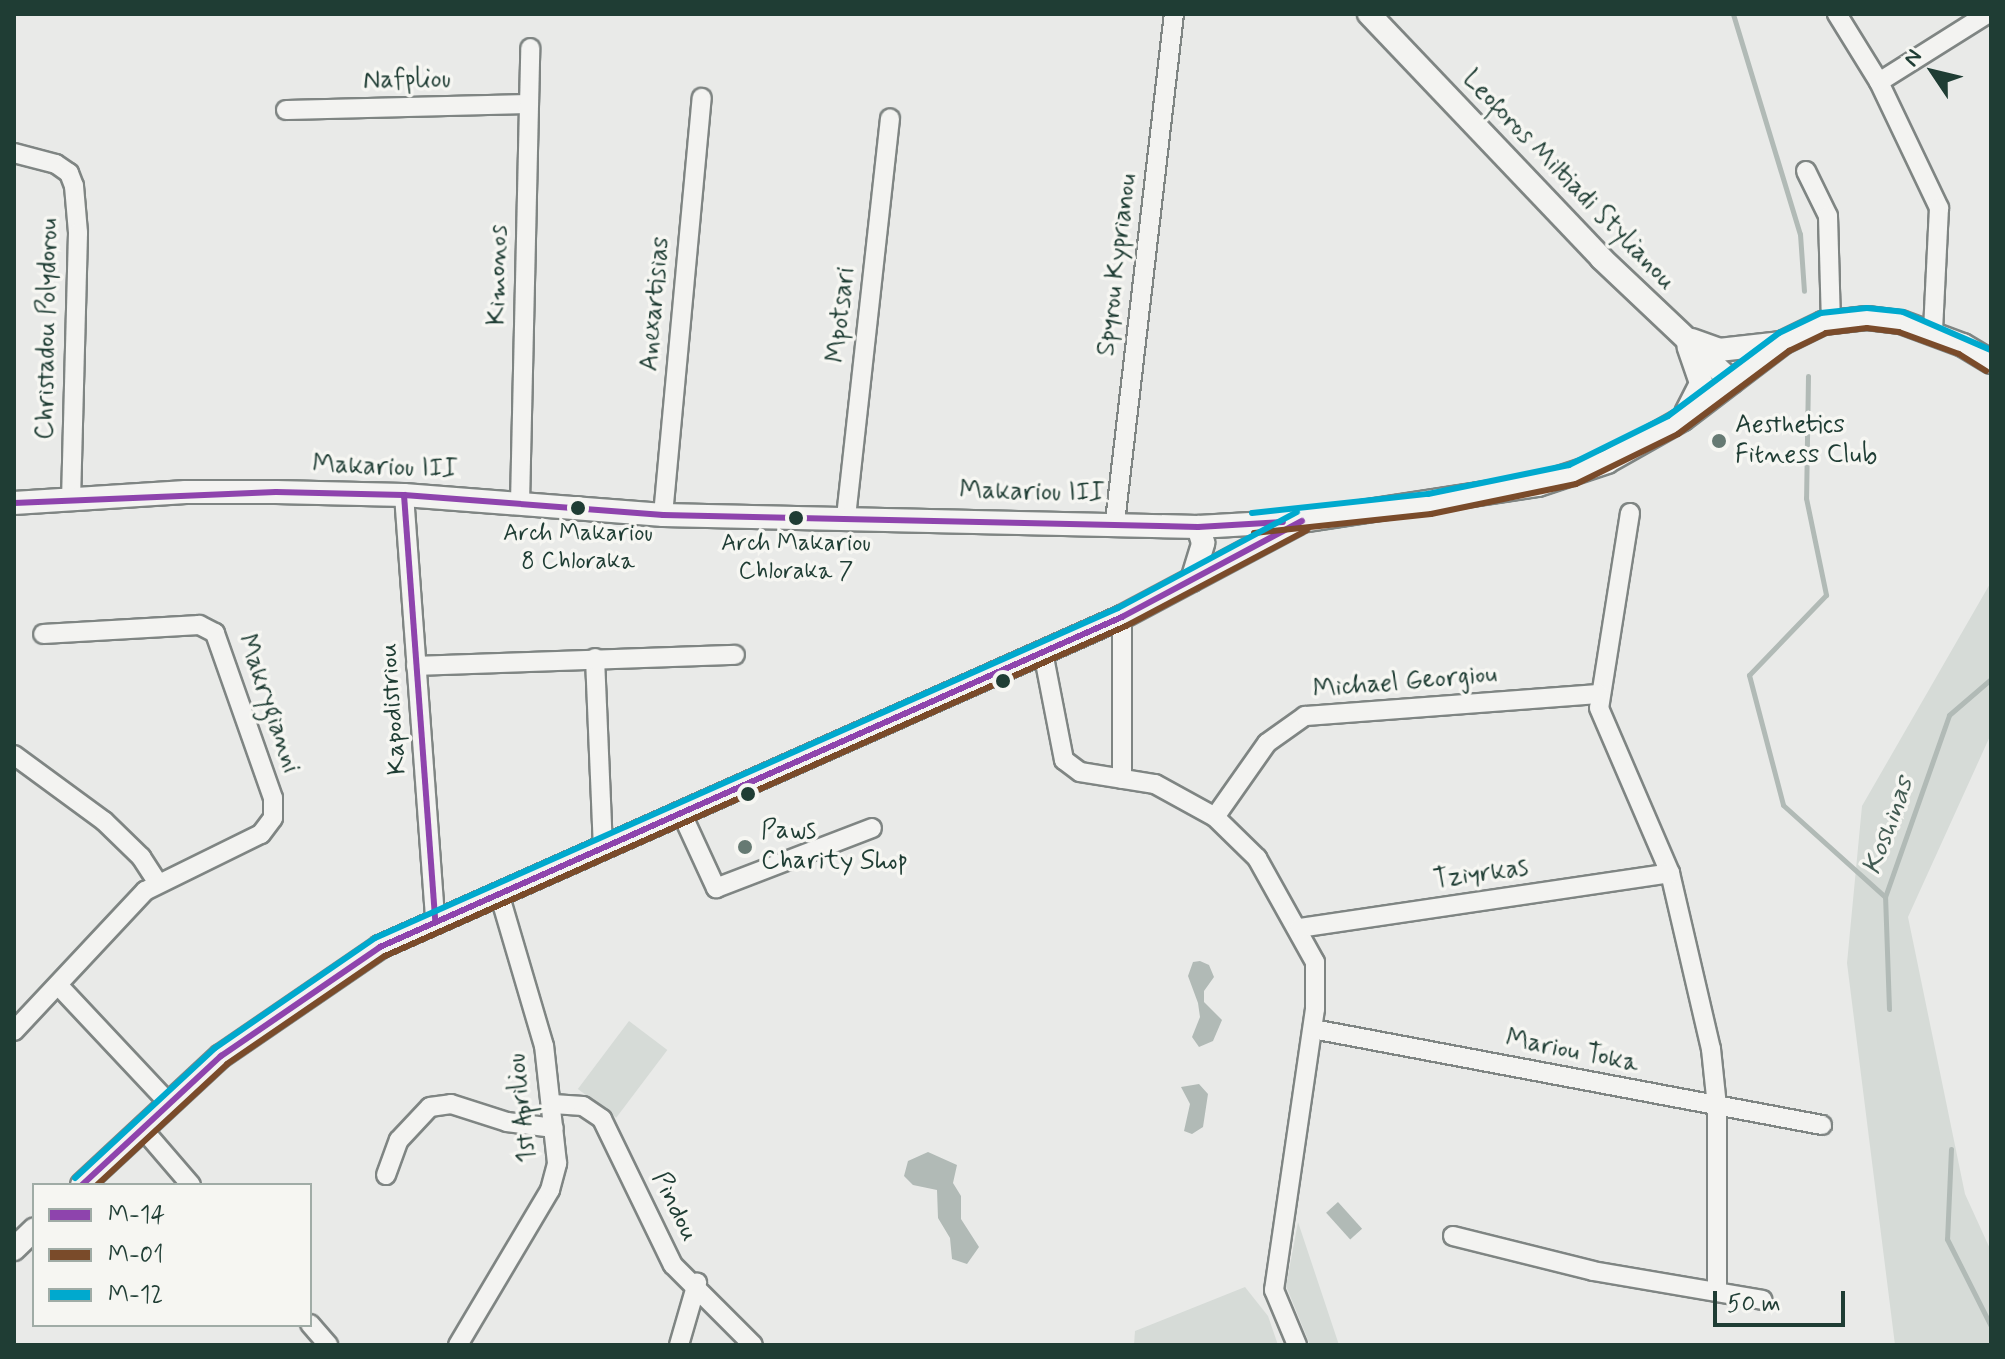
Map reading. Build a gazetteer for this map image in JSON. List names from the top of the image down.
{
  "streets": {
    "main road": ["Leoforos Miltiadi Stylianou", "Makariou III"],
    "street": [
      "Nafpliou",
      "Spyrou Kyprianou",
      "Kimonos",
      "Anexartisias",
      "Mpotsari",
      "Christadou Polydorou",
      "Michael Georgiou",
      "Makrygianni",
      "Kapodistriou",
      "Tziyrkas",
      "Mariou Toka",
      "1st Apriliou",
      "Pindou"
    ]
  },
  "crossings": [
    ["Nafpliou", "Kimonos"],
    ["Leoforos Miltiadi Stylianou", "Makariou III"],
    ["Spyrou Kyprianou", "Makariou III"],
    ["Kimonos", "Makariou III"],
    ["Anexartisias", "Makariou III"],
    ["Mpotsari", "Makariou III"],
    ["Christadou Polydorou", "Makariou III"],
    ["Makariou III", "Kapodistriou"],
    ["1st Apriliou", "Pindou"]
  ],
  "water": ["Koshinas"],
  "places": [
    "Aesthetics Fitness Club",
    "Arch Makariou 8 Chloraka",
    "Arch Makariou Chloraka 7",
    "Paws Charity Shop"
  ],
  "lines": ["transit line M-12", "transit line M-01", "transit line M-14"],
  "legend": ["M-14", "M-01", "M-12"],
  "scale_bar": "50 m",
  "north": "top left"
}
